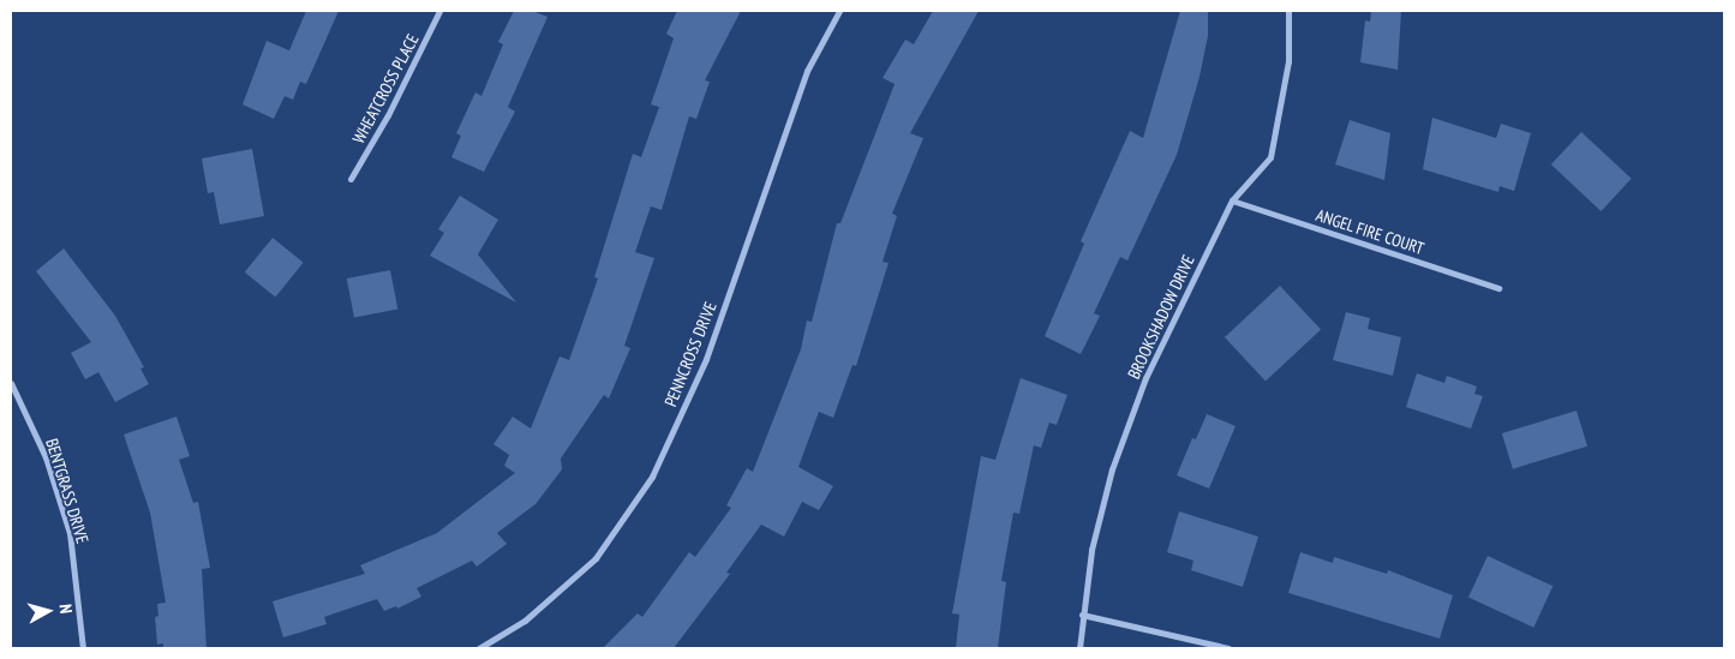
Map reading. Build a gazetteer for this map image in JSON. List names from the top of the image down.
{
  "streets": {
    "street": [
      "WHEATCROSS PLACE",
      "ANGEL FIRE COURT",
      "BROOKSHADOW DRIVE",
      "PENNCROSS DRIVE",
      "BENTGRASS DRIVE"
    ]
  },
  "crossings": [
    ["ANGEL FIRE COURT", "BROOKSHADOW DRIVE"]
  ],
  "north": "right"
}
